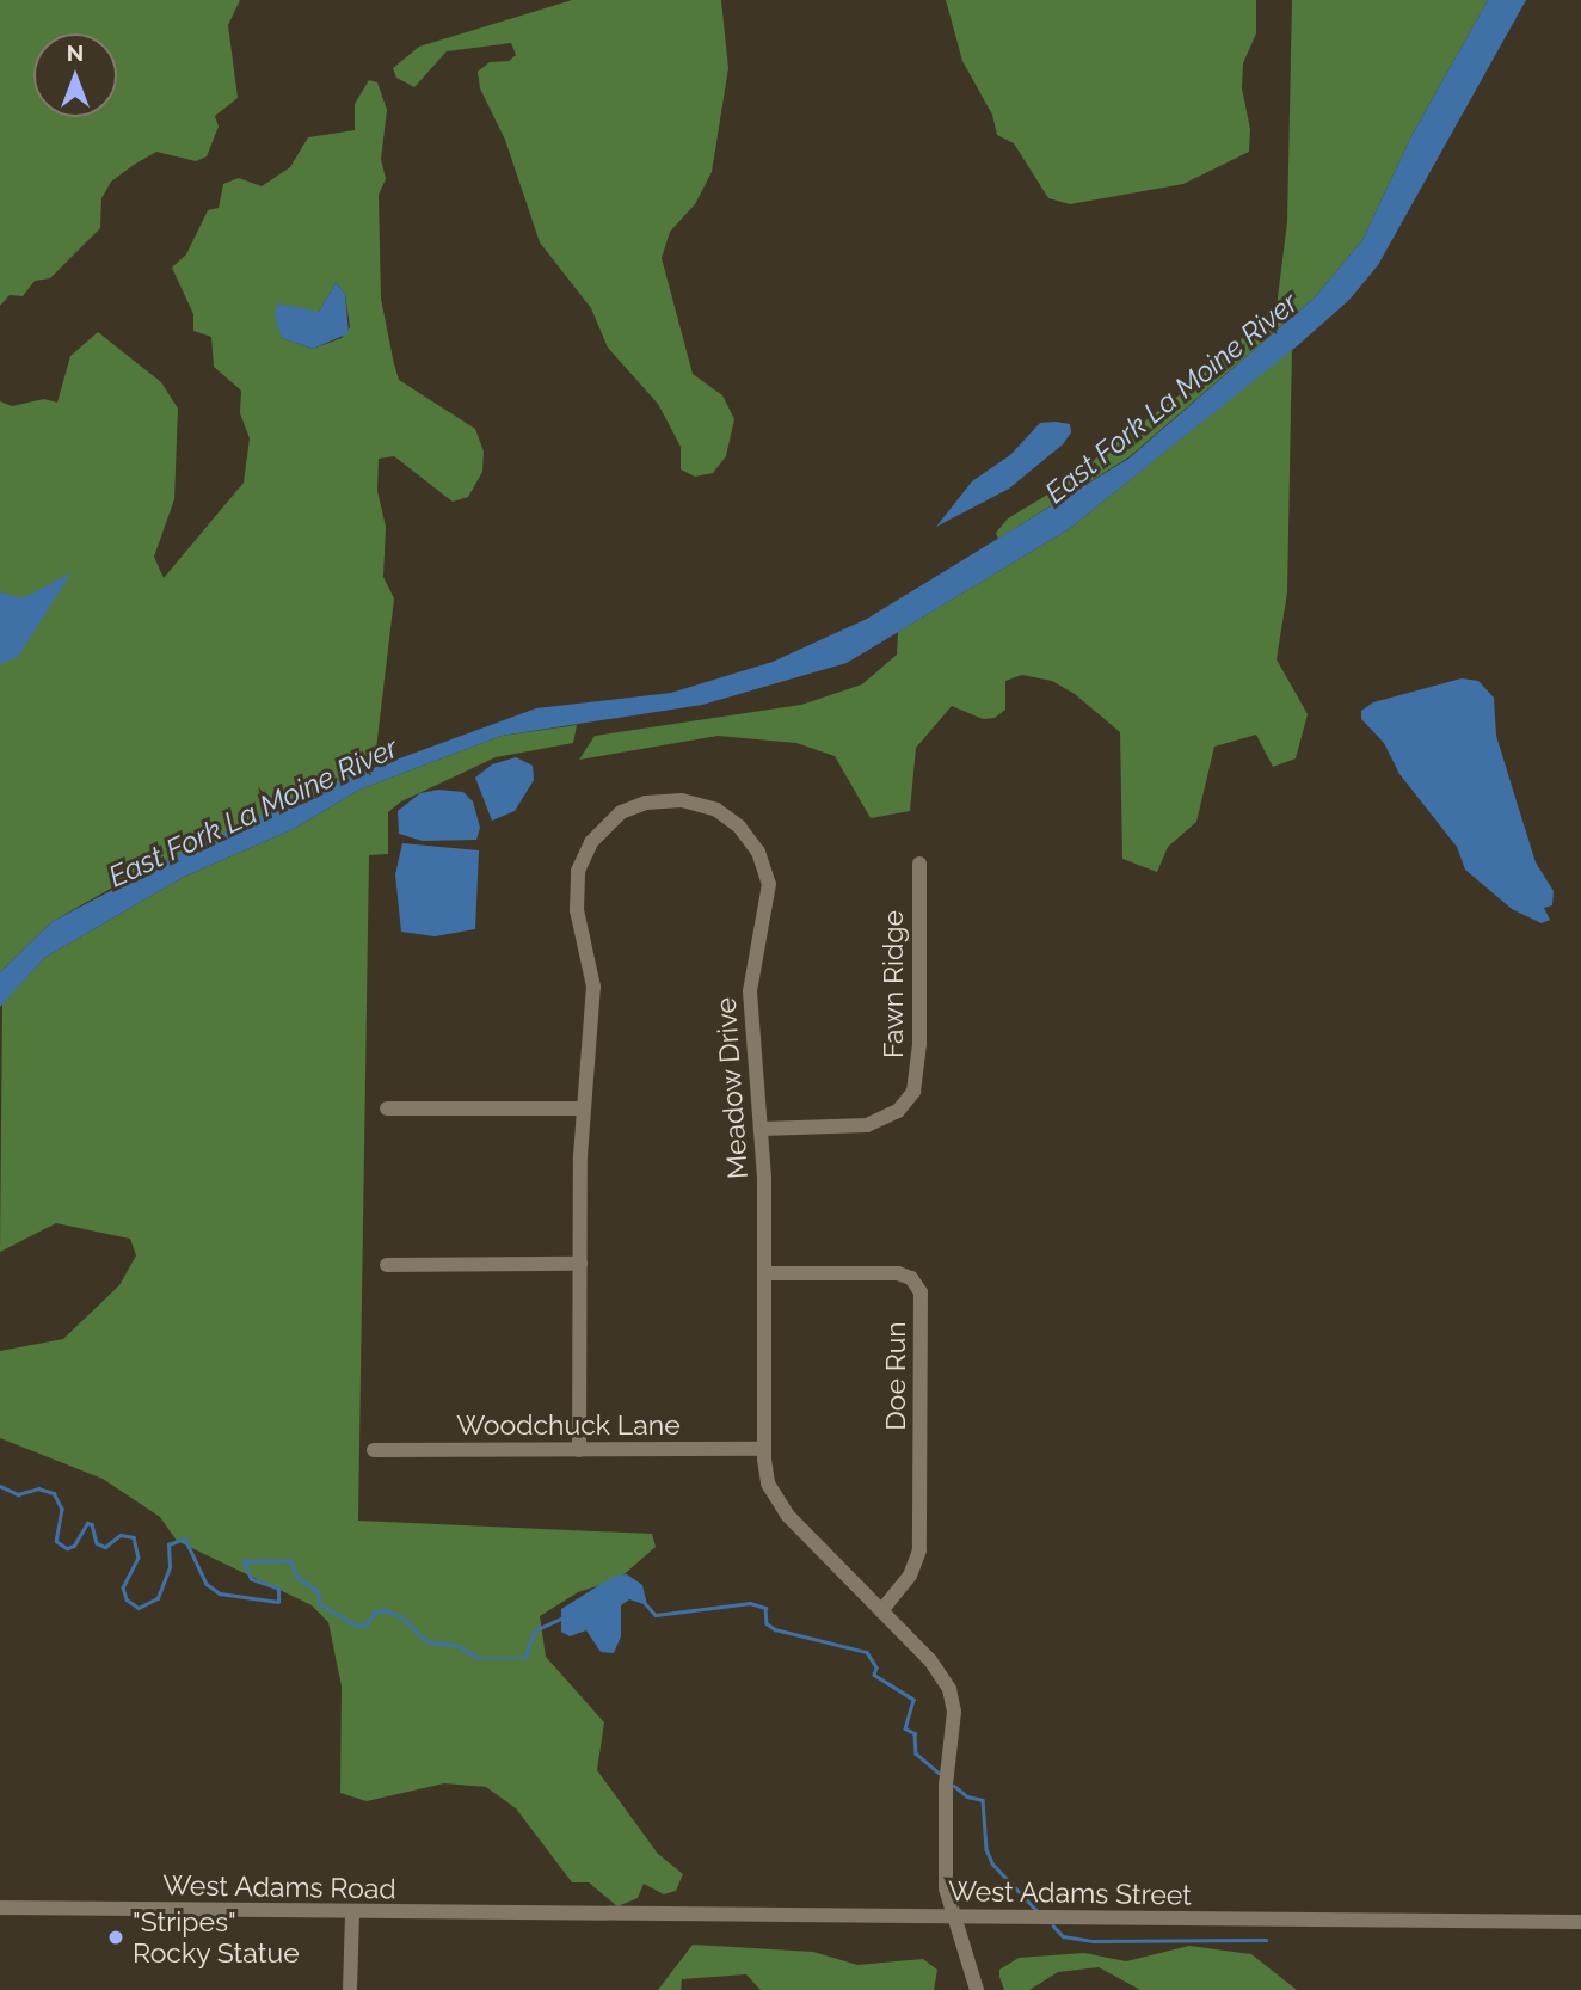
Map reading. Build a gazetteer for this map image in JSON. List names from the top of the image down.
{
  "streets": {
    "street": [
      "Fawn Ridge",
      "Meadow Drive",
      "Doe Run",
      "Woodchuck Lane",
      "West Adams Road",
      "West Adams Street"
    ]
  },
  "crossings": [
    ["Fawn Ridge", "Meadow Drive"],
    ["Meadow Drive", "Doe Run"],
    ["Meadow Drive", "Woodchuck Lane"],
    ["Meadow Drive", "West Adams Street"],
    ["West Adams Road", "West Adams Street"]
  ],
  "water": ["East Fork La Moine River"],
  "places": ["\"Stripes\" Rocky Statue"],
  "north": "top"
}
